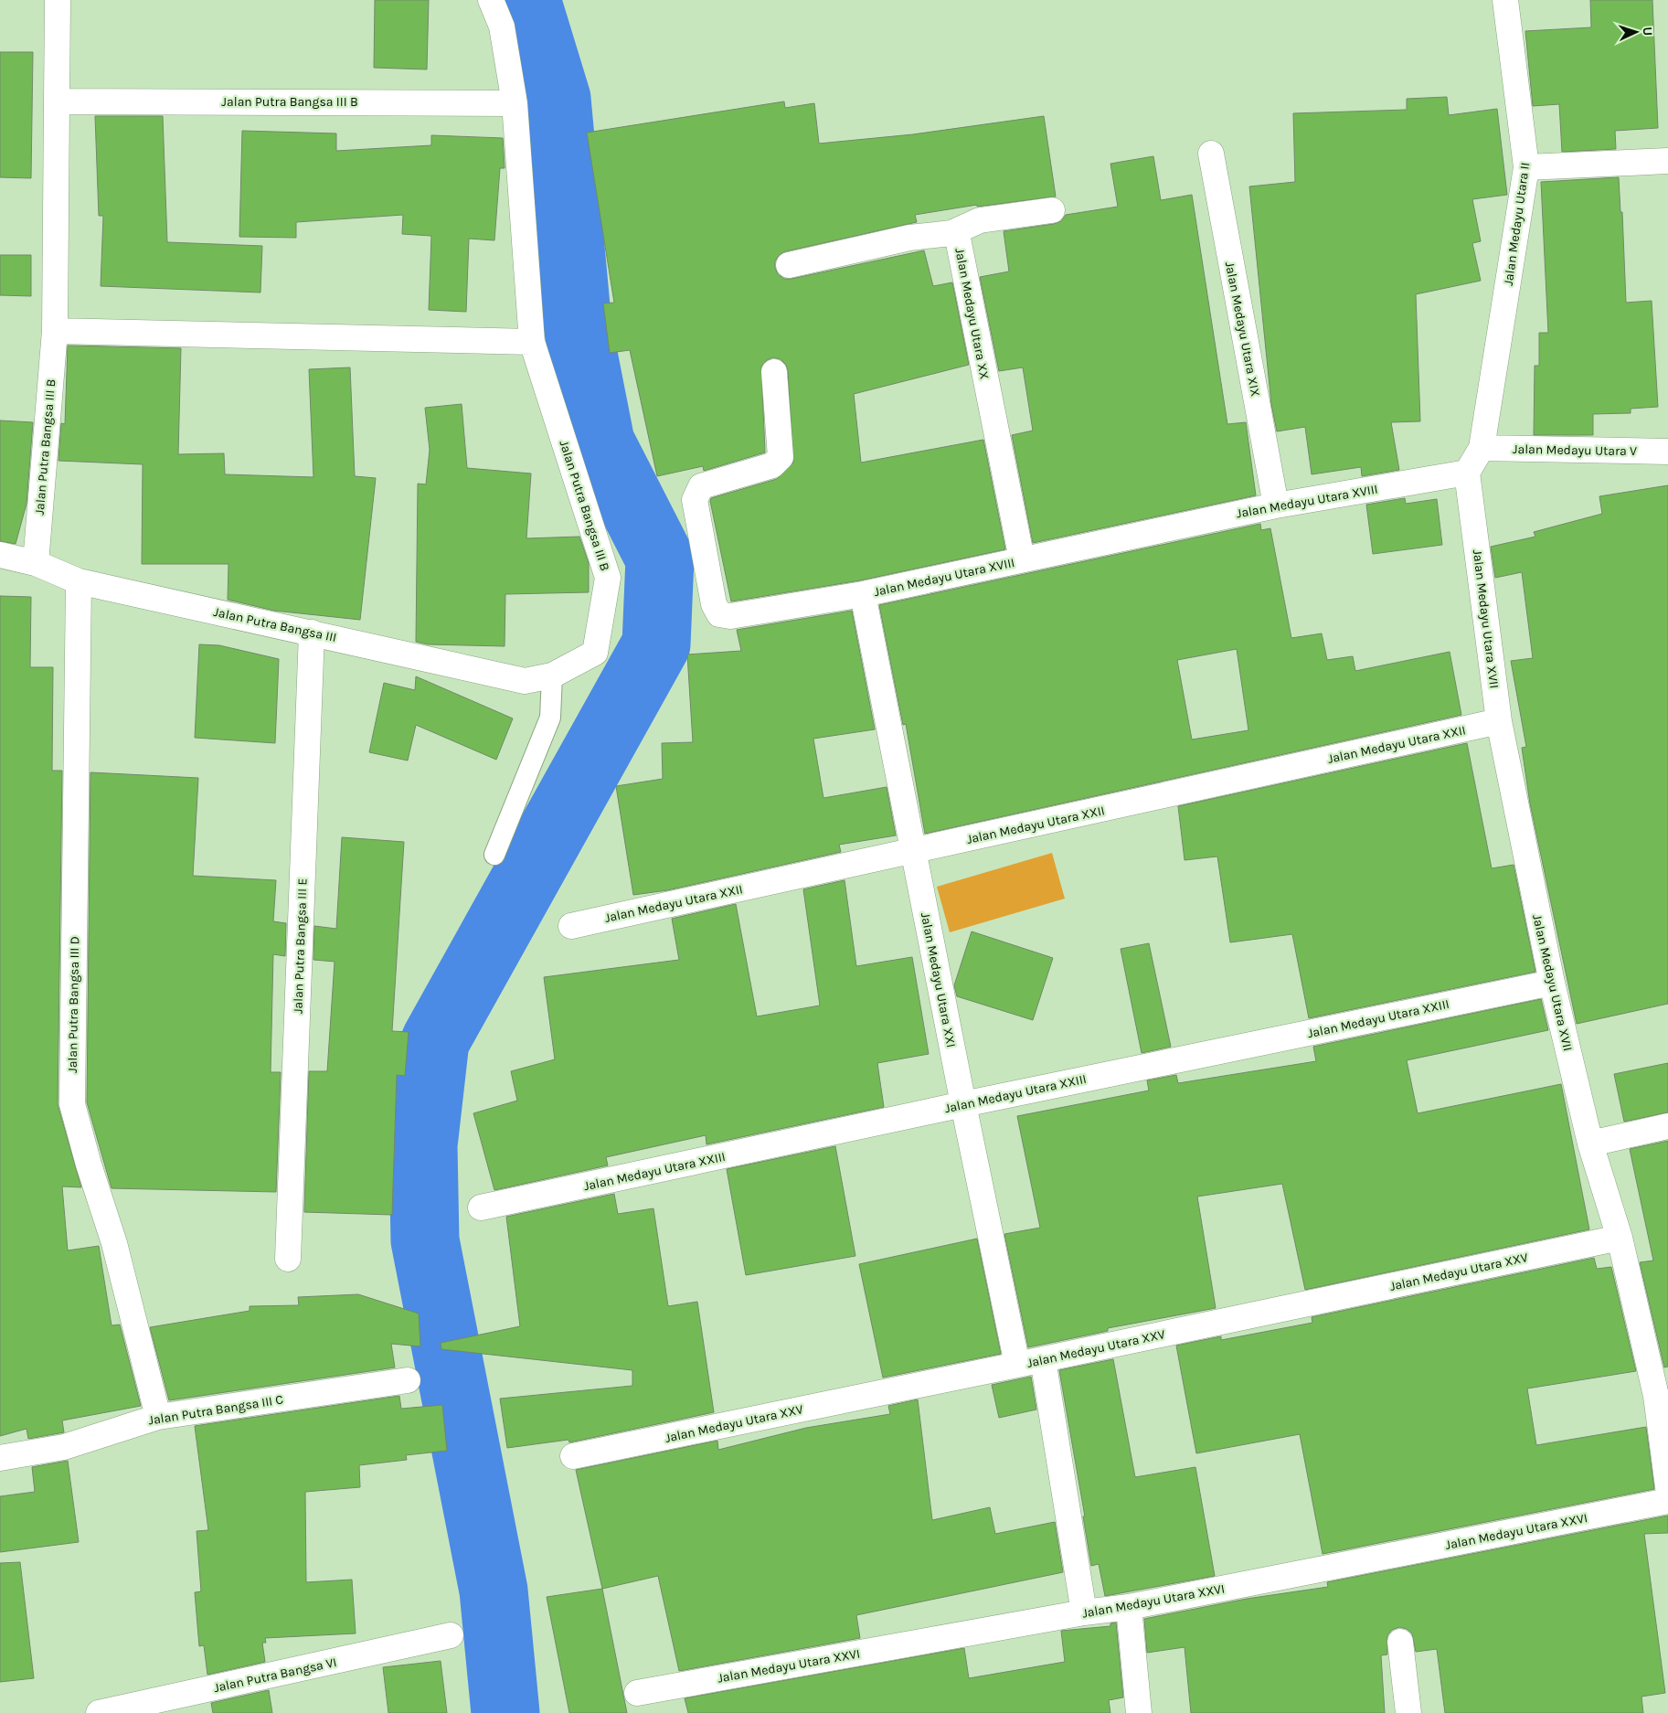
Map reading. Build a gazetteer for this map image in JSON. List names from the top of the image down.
{
  "streets": {
    "street": [
      "Jalan Putra Bangsa III B",
      "Jalan Medayu Utara II",
      "Jalan Medayu Utara XX",
      "Jalan Medayu Utara XIX",
      "Jalan Medayu Utara V",
      "Jalan Medayu Utara XVIII",
      "Jalan Medayu Utara XVII",
      "Jalan Putra Bangsa III",
      "Jalan Medayu Utara XXII",
      "Jalan Putra Bangsa III E",
      "Jalan Medayu Utara XXI",
      "Jalan Putra Bangsa III D",
      "Jalan Medayu Utara XXIII",
      "Jalan Medayu Utara XXV",
      "Jalan Putra Bangsa III C",
      "Jalan Medayu Utara XXVI",
      "Jalan Putra Bangsa VI"
    ]
  },
  "crossings": [
    ["Jalan Putra Bangsa III B", "Jalan Putra Bangsa III"],
    ["Jalan Medayu Utara II", "Jalan Medayu Utara V"],
    ["Jalan Medayu Utara XX", "Jalan Medayu Utara XVIII"],
    ["Jalan Medayu Utara XIX", "Jalan Medayu Utara XVIII"],
    ["Jalan Medayu Utara XVIII", "Jalan Medayu Utara XVII"],
    ["Jalan Medayu Utara XVIII", "Jalan Medayu Utara XXI"],
    ["Jalan Medayu Utara XVII", "Jalan Medayu Utara XXII"],
    ["Jalan Medayu Utara XVII", "Jalan Medayu Utara XXIII"],
    ["Jalan Medayu Utara XVII", "Jalan Medayu Utara XXV"],
    ["Jalan Putra Bangsa III", "Jalan Putra Bangsa III E"],
    ["Jalan Putra Bangsa III", "Jalan Putra Bangsa III D"],
    ["Jalan Medayu Utara XXII", "Jalan Medayu Utara XXI"],
    ["Jalan Medayu Utara XXI", "Jalan Medayu Utara XXIII"],
    ["Jalan Medayu Utara XXI", "Jalan Medayu Utara XXV"],
    ["Jalan Putra Bangsa III D", "Jalan Putra Bangsa III C"]
  ],
  "north": "right"
}
